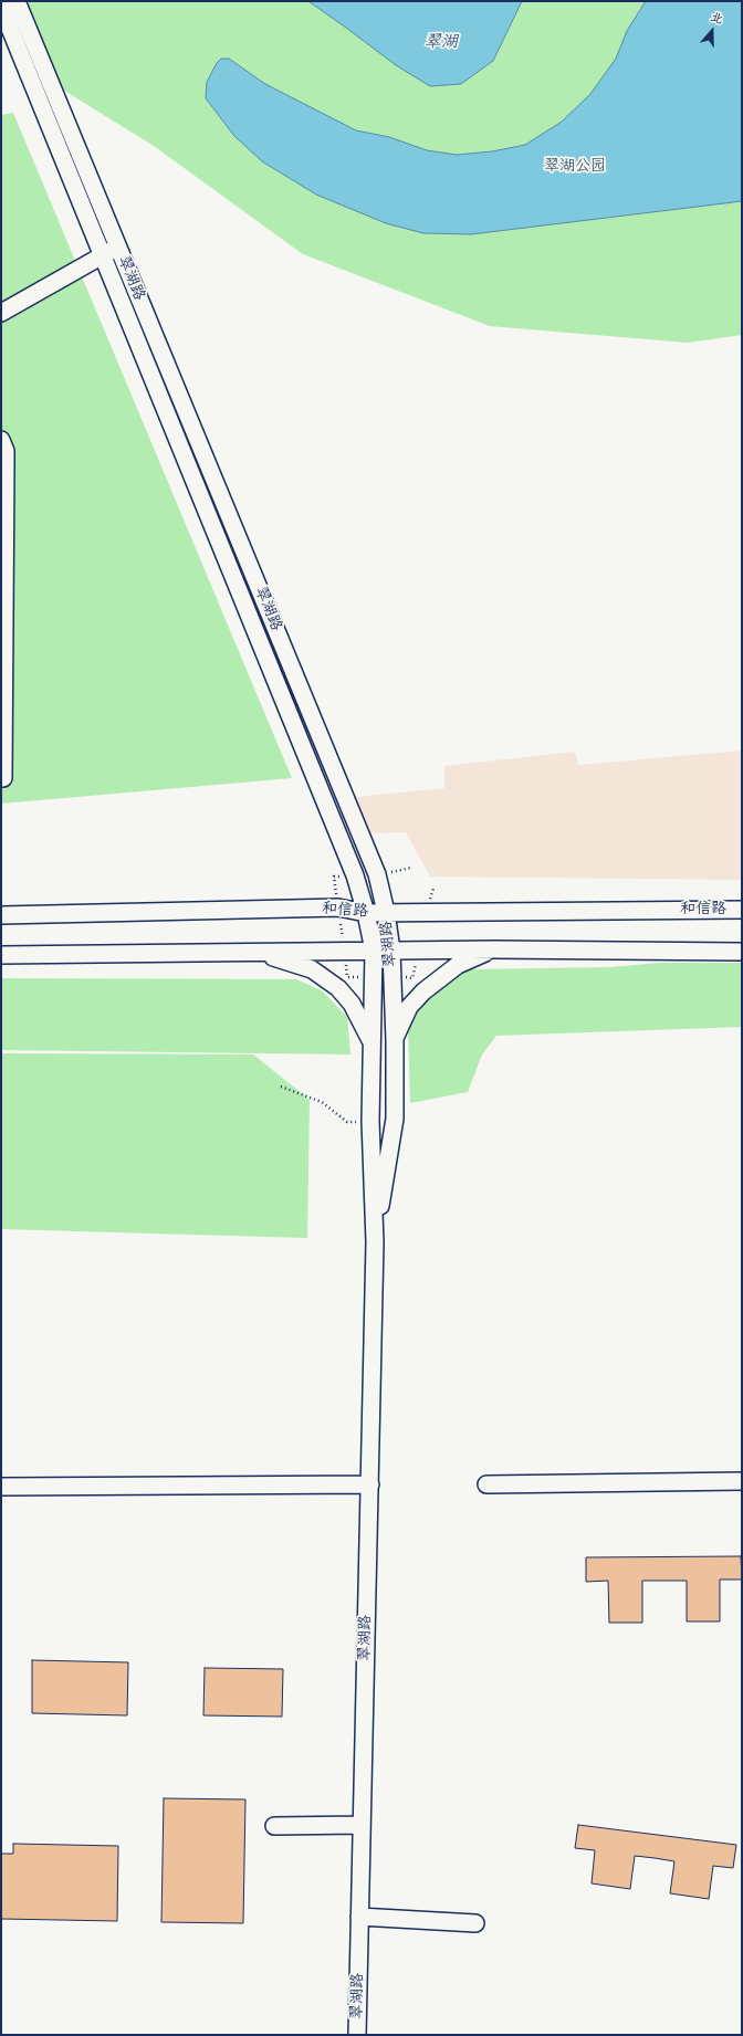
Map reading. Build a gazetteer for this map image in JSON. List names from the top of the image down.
{
  "streets": {
    "street": ["翠湖路", "和信路"]
  },
  "crossings": [
    ["翠湖路", "和信路"]
  ],
  "water": ["翠湖"],
  "parks": ["翠湖公园"],
  "north": "top"
}
